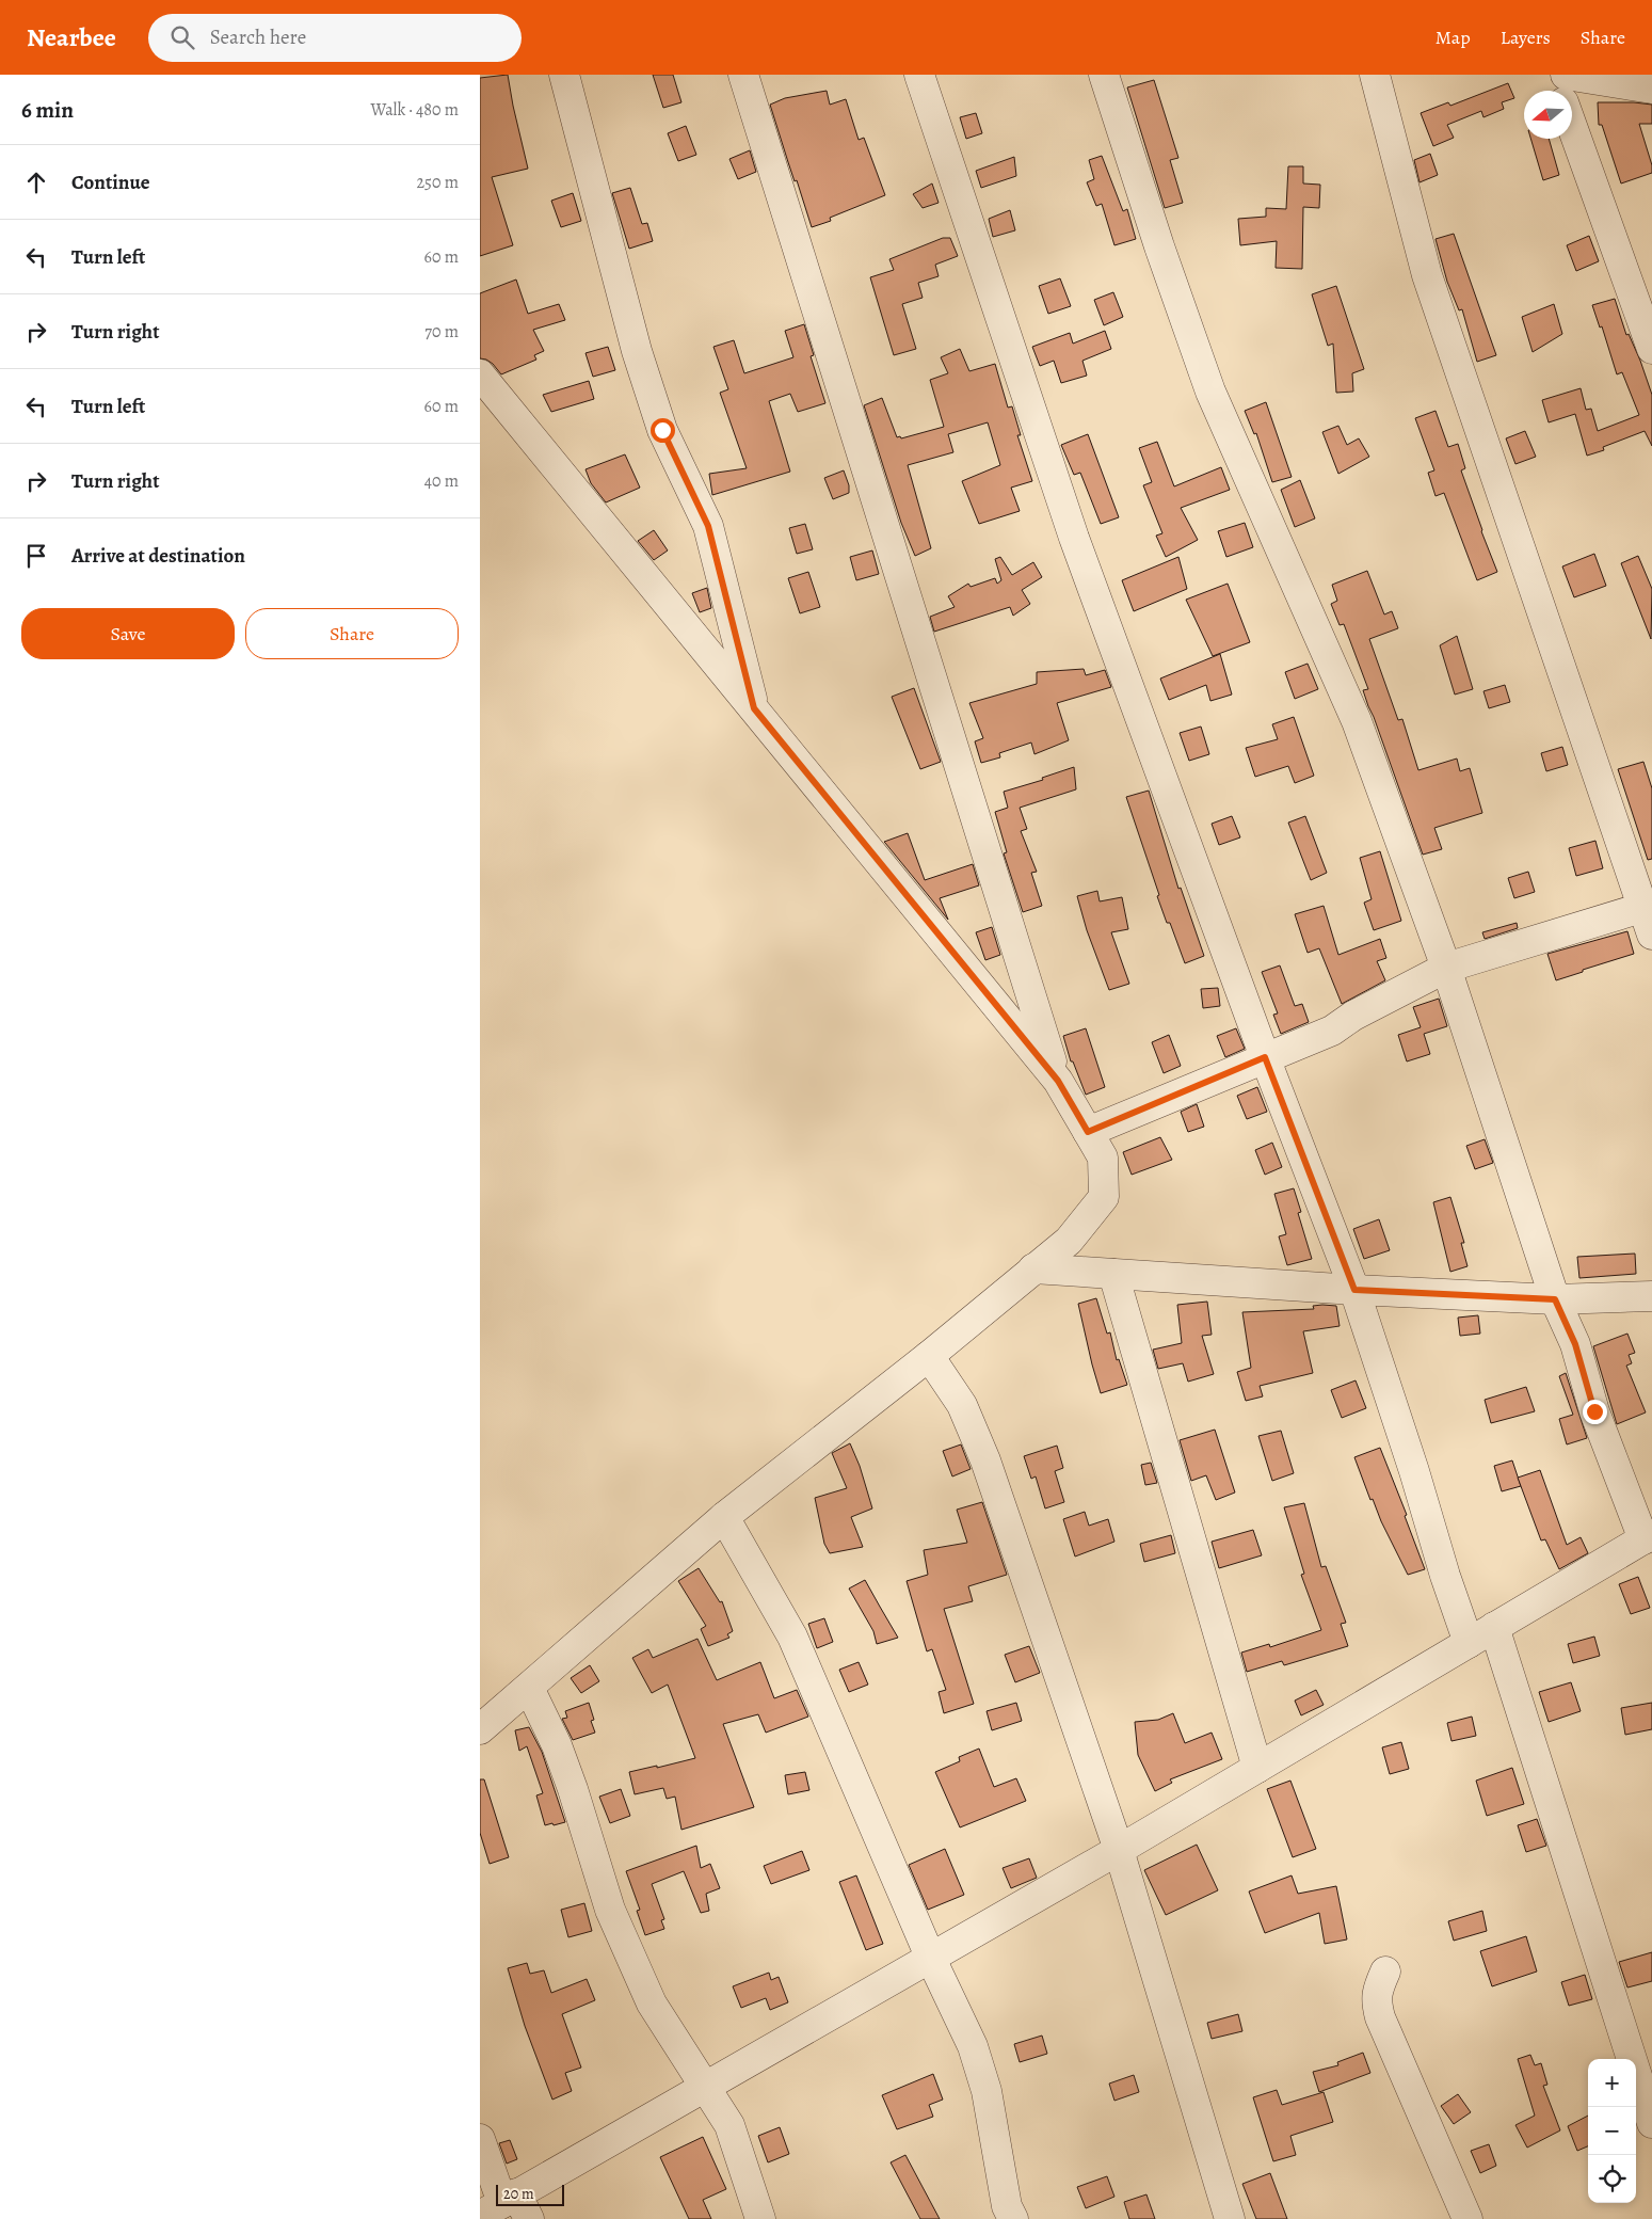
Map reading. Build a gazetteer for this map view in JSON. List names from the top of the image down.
{
  "scale_bar": "20 m",
  "north": "left",
  "page": {
    "header": "Nearbee",
    "search": "Search here",
    "nav": ["Map", "Layers", "Share"],
    "heading": ["6 min", "Walk · 480 m"],
    "list": [
      ["Continue", "250 m"],
      ["Turn left", "60 m"],
      ["Turn right", "70 m"],
      ["Turn left", "60 m"],
      ["Turn right", "40 m"],
      "Arrive at destination"
    ],
    "buttons": ["Save", "Share"],
    "map_buttons": ["+", "−"],
    "scale": "20 m"
  }
}
